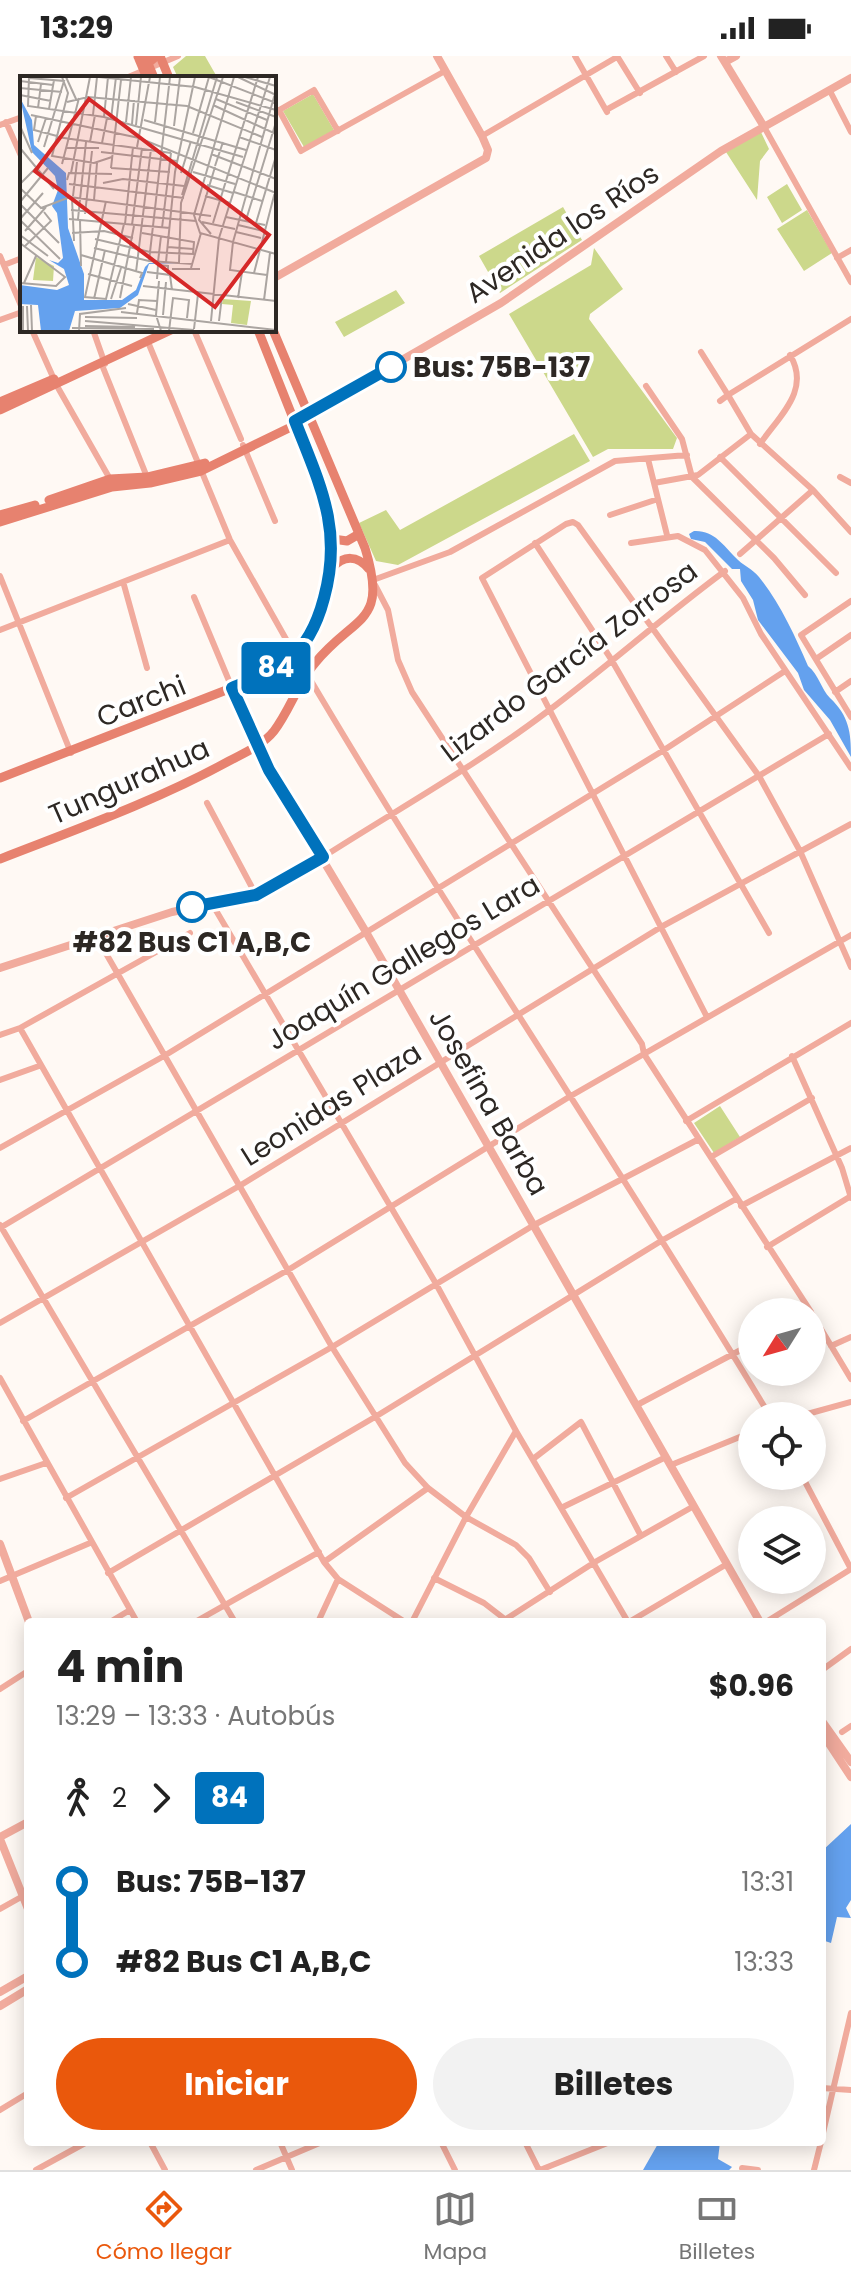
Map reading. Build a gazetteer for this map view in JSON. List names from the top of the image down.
{
  "streets": {
    "main road": ["Avenida los Ríos", "Carchi", "Tungurahua"],
    "street": [
      "Lizardo García Zorrosa",
      "Joaquín Gallegos Lara",
      "Josefina Barba",
      "Leonidas Plaza"
    ]
  },
  "crossings": [
    ["Avenida los Ríos", "Carchi"],
    ["Lizardo García Zorrosa", "Josefina Barba"],
    ["Carchi", "Josefina Barba"],
    ["Tungurahua", "Josefina Barba"],
    ["Joaquín Gallegos Lara", "Josefina Barba"],
    ["Josefina Barba", "Leonidas Plaza"]
  ],
  "places": ["Bus: 75B-137", "#82 Bus C1 A,B,C"],
  "lines": ["bus line 84"],
  "north": "bottom left",
  "page": {
    "status": "13:29",
    "on_map": "84",
    "heading": ["4 min", "13:29 – 13:33 · Autobús", "$0.96"],
    "legs": ["2", "84"],
    "list": [
      {
        "name": "Bus: 75B-137",
        "value": "13:31"
      },
      {
        "name": "#82 Bus C1 A,B,C",
        "value": "13:33"
      }
    ],
    "buttons": ["Iniciar", "Billetes"],
    "tabs": ["Cómo llegar", "Mapa", "Billetes"]
  }
}
